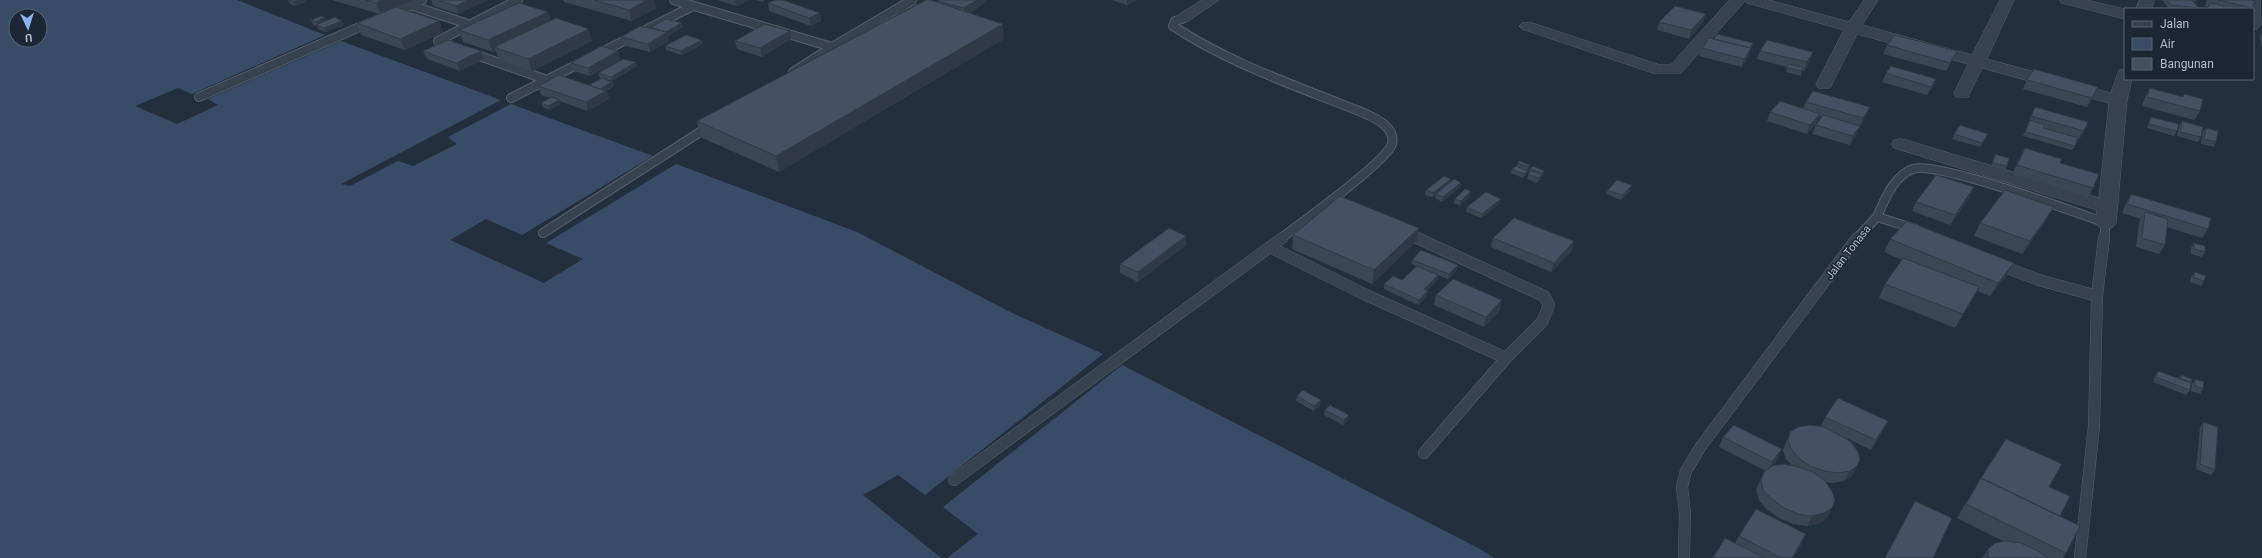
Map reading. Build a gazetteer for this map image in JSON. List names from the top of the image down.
{
  "streets": {
    "lane": ["Jalan Tonasa"]
  },
  "legend": ["Jalan", "Air", "Bangunan"],
  "north": "bottom"
}
